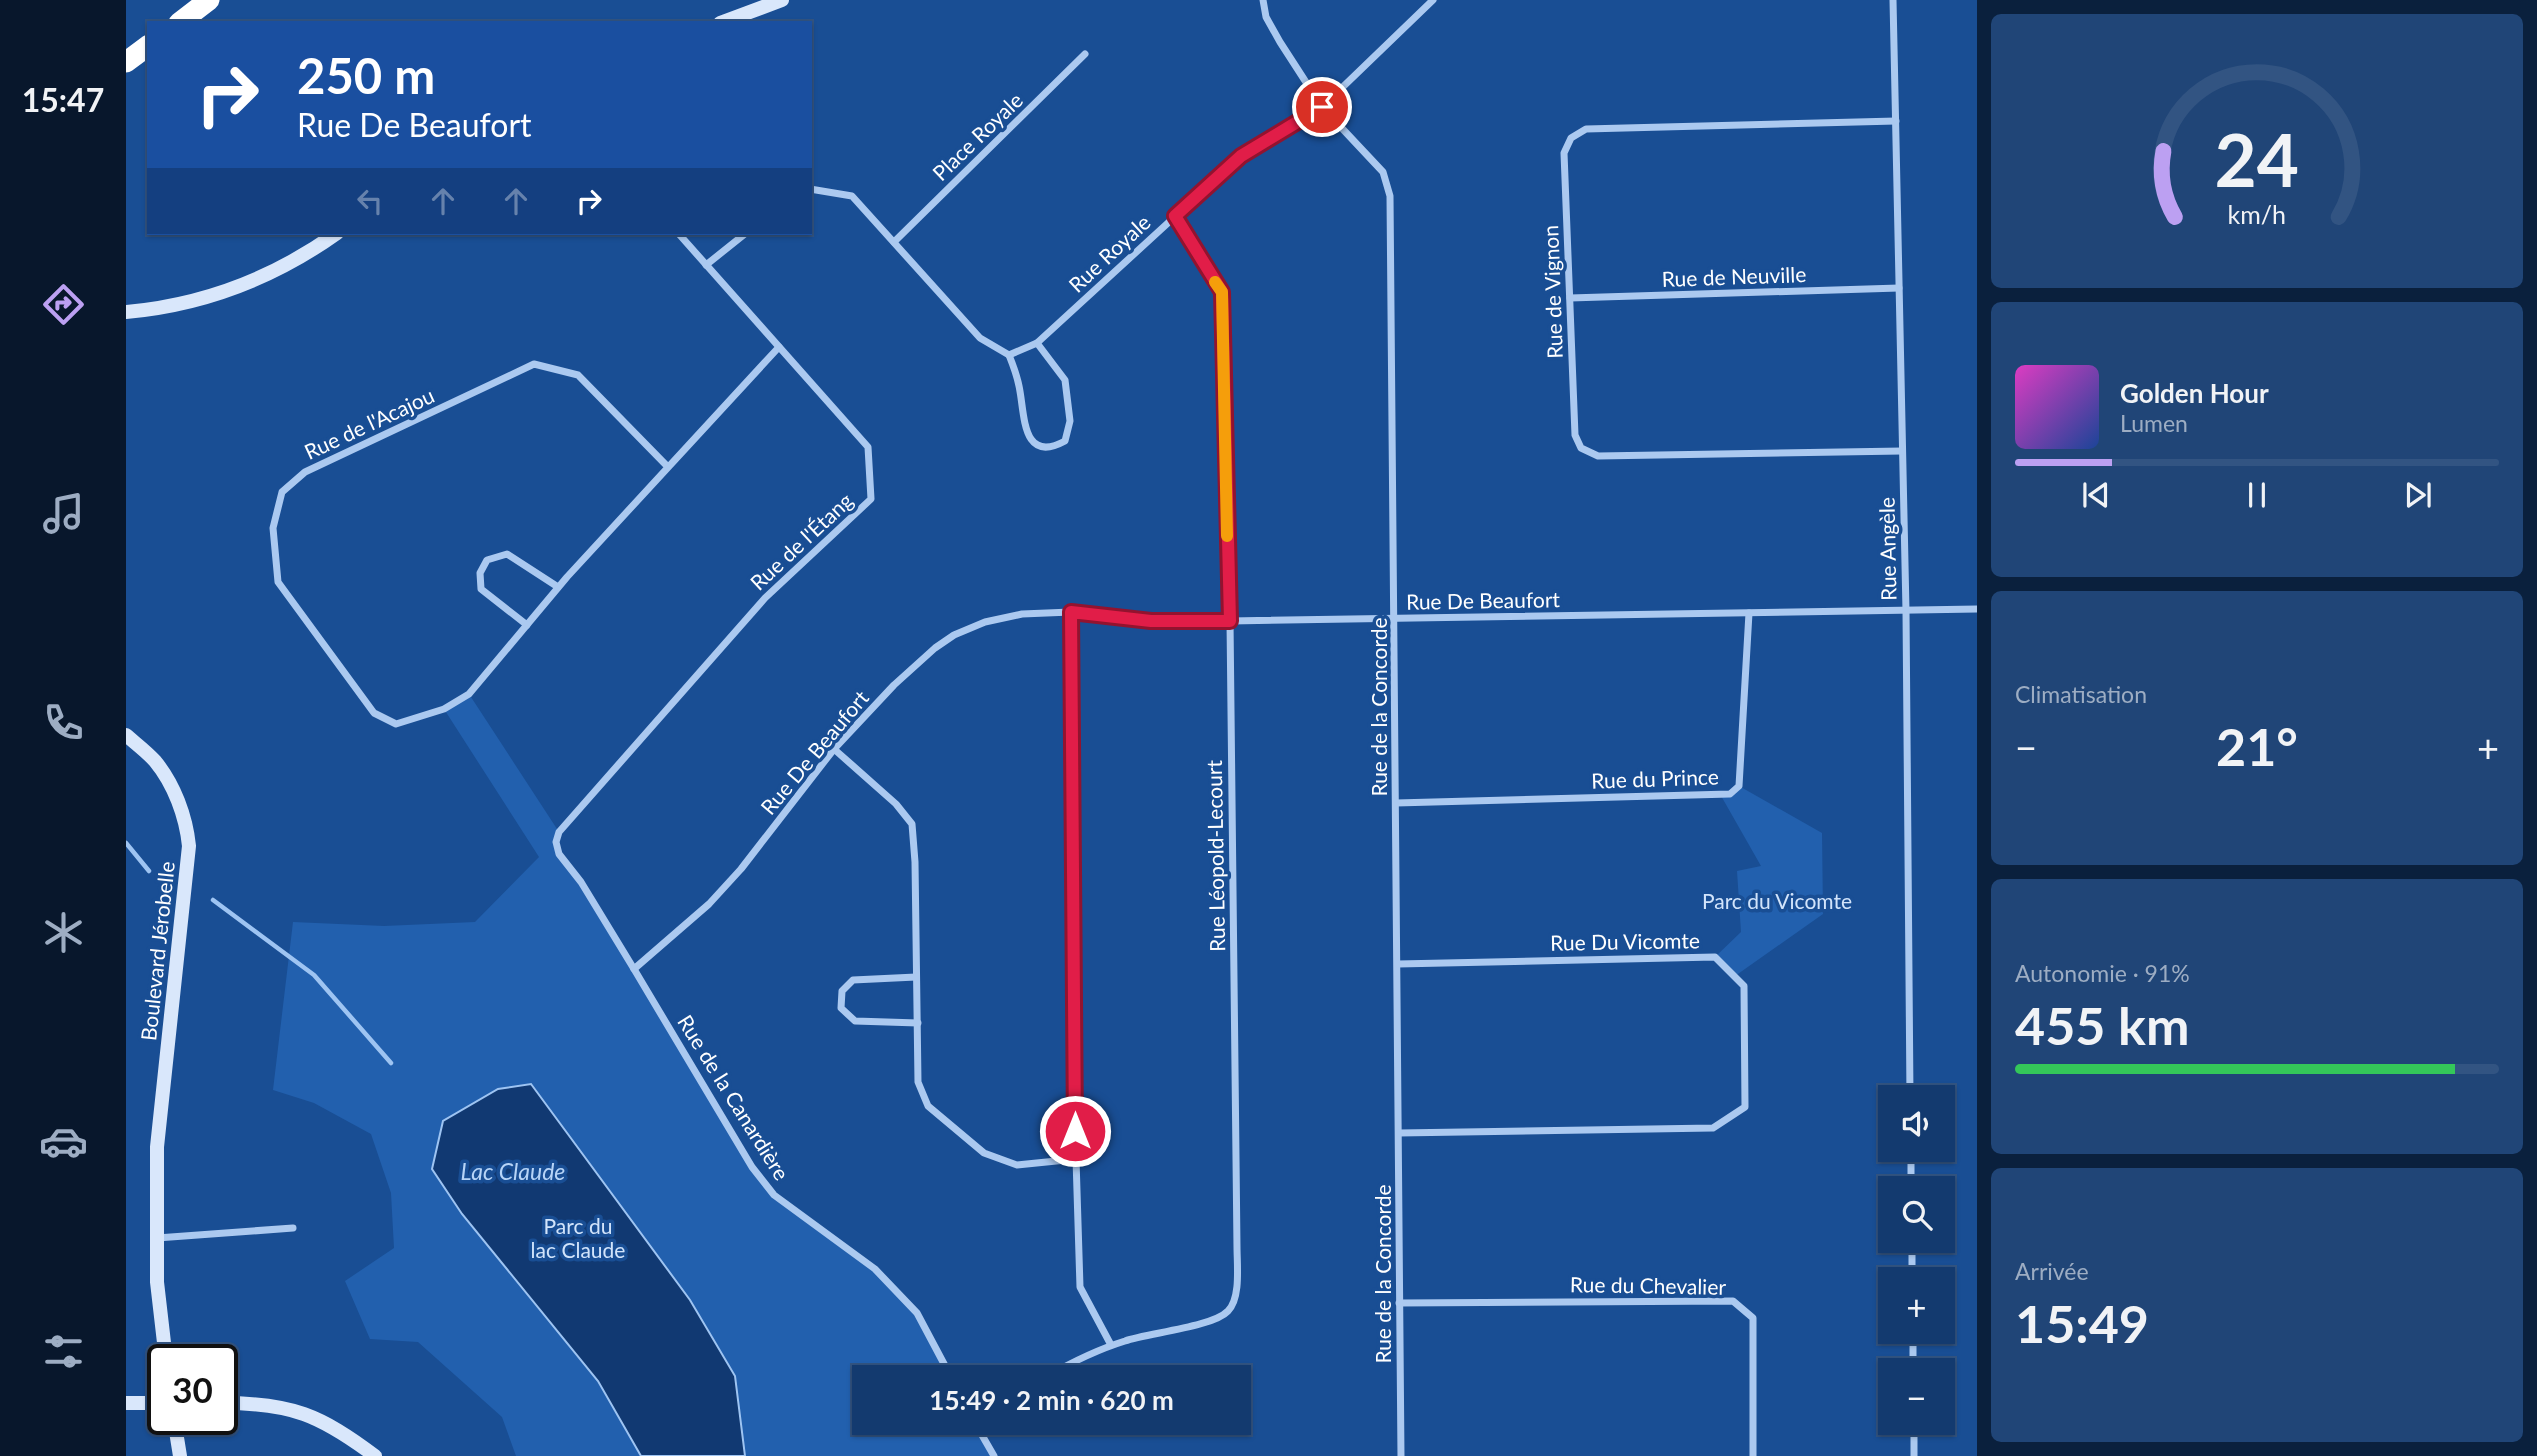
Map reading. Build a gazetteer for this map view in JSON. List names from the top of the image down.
{
  "streets": {
    "street": [
      "Place Royale",
      "Rue Royale",
      "Rue de Neuville",
      "Rue de Vignon",
      "Rue de l'Acajou",
      "Rue de l'Étang",
      "Rue Angèle",
      "Rue De Beaufort",
      "Rue de la Concorde",
      "Rue du Prince",
      "Rue Léopold-Lecourt",
      "Rue Du Vicomte",
      "Boulevard Jérobelle",
      "Rue de la Canardière",
      "Rue du Chevalier"
    ]
  },
  "crossings": [
    ["Rue Royale", "Rue de la Concorde"],
    ["Rue Royale", "Rue Léopold-Lecourt"],
    ["Rue de Neuville", "Rue de Vignon"],
    ["Rue de Neuville", "Rue Angèle"],
    ["Rue de Vignon", "Rue Angèle"],
    ["Rue de l'Acajou", "Rue de l'Étang"],
    ["Rue de l'Étang", "Rue de la Canardière"],
    ["Rue Angèle", "Rue De Beaufort"],
    ["Rue De Beaufort", "Rue de la Concorde"],
    ["Rue De Beaufort", "Rue du Prince"],
    ["Rue De Beaufort", "Rue Léopold-Lecourt"],
    ["Rue De Beaufort", "Rue de la Canardière"],
    ["Rue de la Concorde", "Rue du Prince"],
    ["Rue de la Concorde", "Rue Du Vicomte"],
    ["Rue de la Concorde", "Rue du Chevalier"]
  ],
  "water": ["Lac Claude"],
  "parks": ["Parc du Vicomte", "Parc du lac Claude"],
  "page": {
    "tabs": "15:47",
    "turn": ["250 m", "Rue De Beaufort"],
    "song": ["Golden Hour", "Lumen"],
    "tile": [
      "Climatisation",
      ["Autonomie · 91%", "455 km"],
      ["Arrivée", "15:49"]
    ],
    "heat": ["−", "21°", "+"],
    "map_buttons": ["+", "−"],
    "limit": "30",
    "trip": "15:49 · 2 min · 620 m",
    "gauge": ["24", "km/h"]
  }
}
